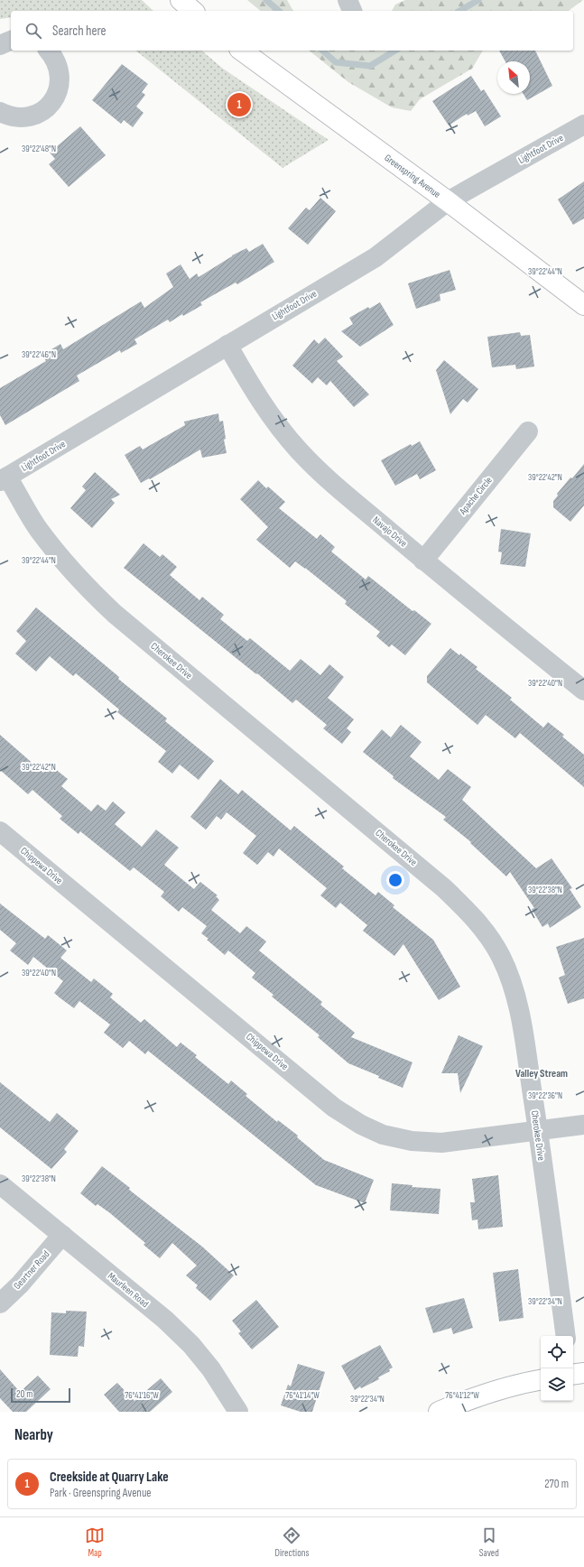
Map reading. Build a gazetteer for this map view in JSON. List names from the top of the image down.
{
  "streets": {
    "main road": ["Greenspring Avenue"],
    "street": [
      "Lightfoot Drive",
      "Apache Circle",
      "Navajo Drive",
      "Cherokee Drive",
      "Chippewa Drive",
      "Geartner Road",
      "Maurleen Road"
    ]
  },
  "crossings": [
    ["Lightfoot Drive", "Greenspring Avenue"],
    ["Lightfoot Drive", "Navajo Drive"],
    ["Lightfoot Drive", "Cherokee Drive"],
    ["Apache Circle", "Navajo Drive"],
    ["Cherokee Drive", "Chippewa Drive"],
    ["Geartner Road", "Maurleen Road"]
  ],
  "districts": ["Valley Stream"],
  "scale_bar": "20 m",
  "north": "top left",
  "page": {
    "search": "Search here",
    "pins": "1",
    "scale": "20 m",
    "heading": "Nearby",
    "list": [
      {
        "mark": "1",
        "name": "Creekside at Quarry Lake",
        "note": "Park · Greenspring Avenue",
        "value": "270 m"
      }
    ],
    "nav": ["Map", "Directions", "Saved"]
  },
  "coordinates": [
    "39°22'48\"N",
    "39°22'44\"N",
    "39°22'46\"N",
    "39°22'42\"N",
    "39°22'40\"N",
    "39°22'38\"N",
    "39°22'36\"N",
    "39°22'34\"N",
    "76°41'16\"W",
    "76°41'14\"W",
    "76°41'12\"W"
  ]
}
